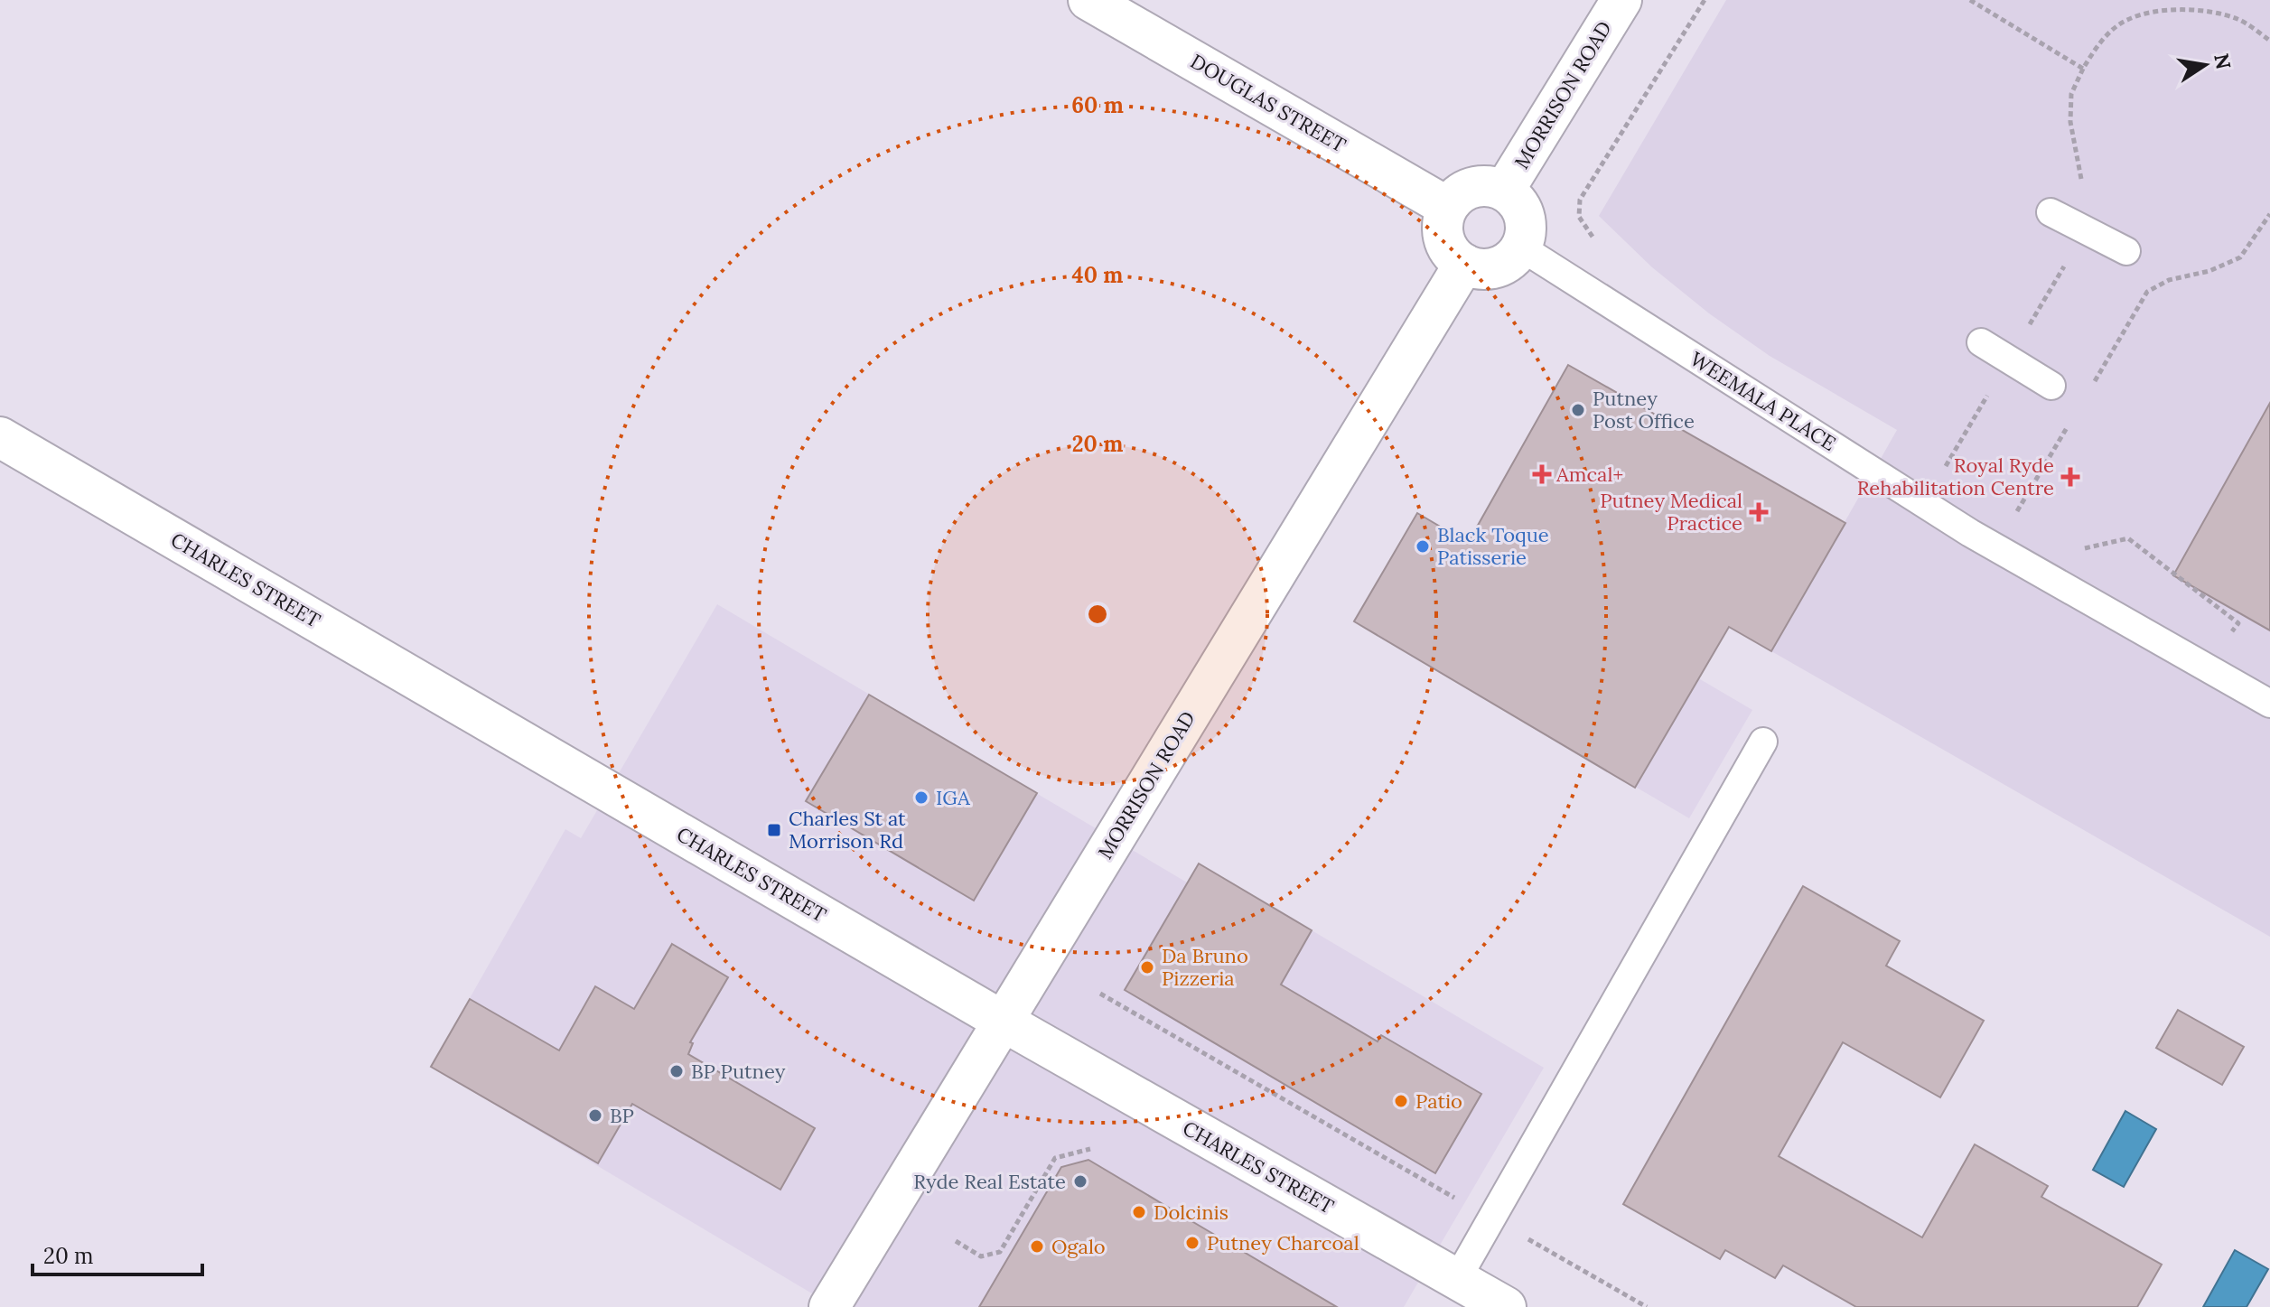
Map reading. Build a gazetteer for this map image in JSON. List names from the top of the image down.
{
  "streets": {
    "street": ["MORRISON ROAD", "DOUGLAS STREET", "CHARLES STREET"],
    "lane": ["WEEMALA PLACE"]
  },
  "crossings": [
    ["MORRISON ROAD", "DOUGLAS STREET"],
    ["MORRISON ROAD", "WEEMALA PLACE"],
    ["MORRISON ROAD", "CHARLES STREET"],
    ["DOUGLAS STREET", "WEEMALA PLACE"]
  ],
  "places": {
    "other": [
      "Putney Post Office",
      "Black Toque Patisserie",
      "IGA",
      "Da Bruno Pizzeria",
      "BP Putney",
      "Patio",
      "BP",
      "Ryde Real Estate",
      "Dolcinis",
      "Putney Charcoal",
      "Ogalo"
    ],
    "health": ["Amcal+", "Royal Ryde Rehabilitation Centre", "Putney Medical Practice"],
    "transit": ["Charles St at Morrison Rd"]
  },
  "scale_bar": "20 m",
  "north": "right",
  "rings": ["60 m", "40 m", "20 m"]
}
